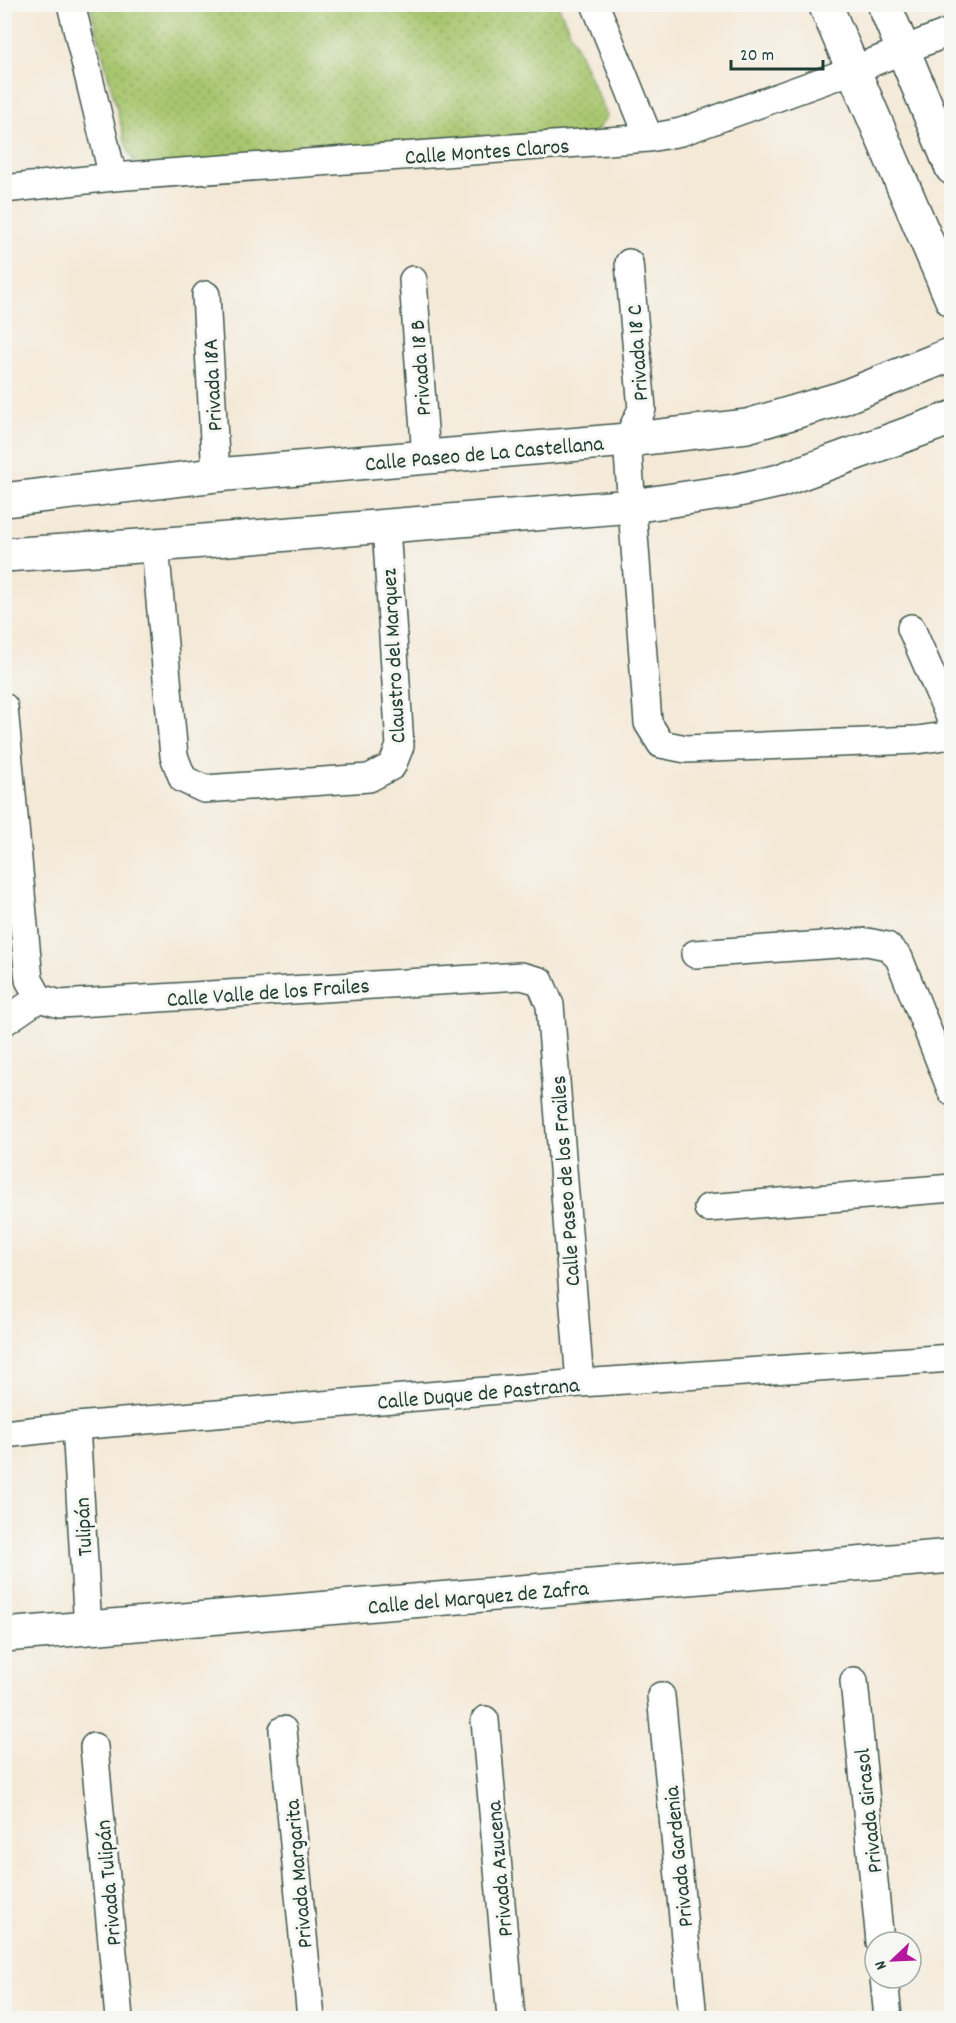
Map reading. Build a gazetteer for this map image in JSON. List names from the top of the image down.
{
  "streets": {
    "street": [
      "Calle Montes Claros",
      "Privada 18 C",
      "Privada 18 B",
      "Privada 18A",
      "Calle Paseo de La Castellana",
      "Claustro del Marquez",
      "Calle Valle de los Frailes",
      "Calle Paseo de los Frailes",
      "Calle Duque de Pastrana",
      "Tulipán",
      "Calle del Marquez de Zafra",
      "Privada Girasol",
      "Privada Gardenia",
      "Privada Azucena",
      "Privada Margarita",
      "Privada Tulipán"
    ]
  },
  "crossings": [
    ["Privada 18 C", "Calle Paseo de La Castellana"],
    ["Privada 18 B", "Calle Paseo de La Castellana"],
    ["Privada 18A", "Calle Paseo de La Castellana"],
    ["Calle Valle de los Frailes", "Calle Paseo de los Frailes"],
    ["Calle Paseo de los Frailes", "Calle Duque de Pastrana"],
    ["Calle Duque de Pastrana", "Tulipán"],
    ["Tulipán", "Calle del Marquez de Zafra"]
  ],
  "scale_bar": "20 m",
  "north": "bottom left"
}
